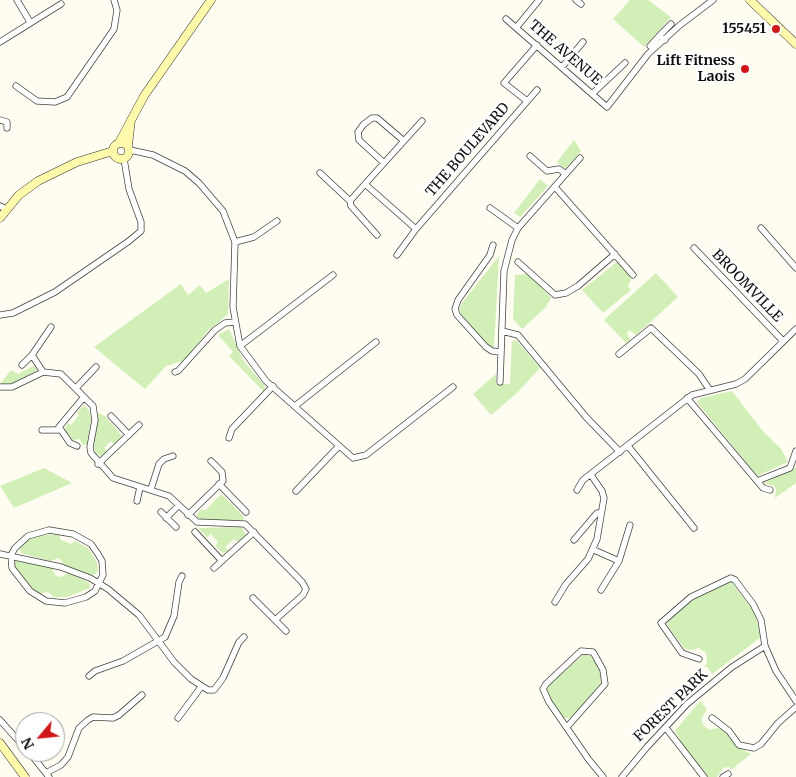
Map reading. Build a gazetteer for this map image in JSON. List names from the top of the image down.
{
  "streets": {
    "street": [
      "THE AVENUE",
      "THE BOULEVARD",
      "BROOMVILLE",
      "FOREST PARK"
    ]
  },
  "crossings": [
    ["THE AVENUE", "THE BOULEVARD"]
  ],
  "places": ["155451", "Lift Fitness Laois"],
  "north": "bottom left"
}
